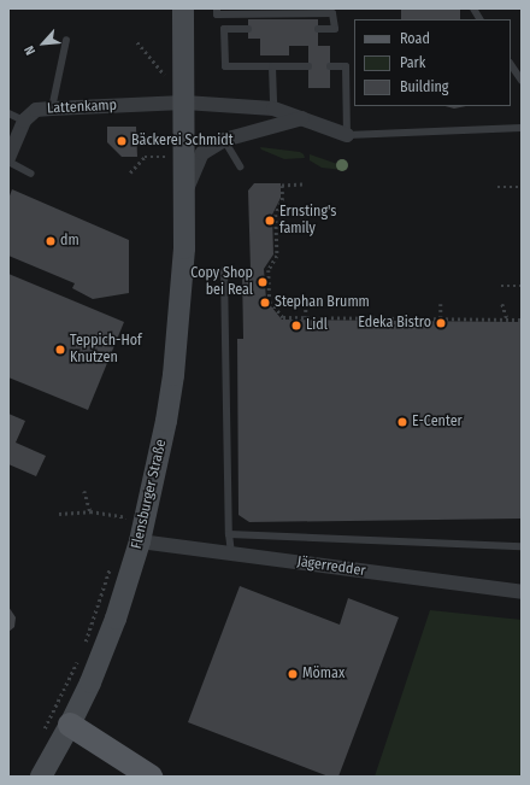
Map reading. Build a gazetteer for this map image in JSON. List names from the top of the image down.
{
  "streets": {
    "street": ["Lattenkamp", "Flensburger Straße", "Jägerredder"]
  },
  "crossings": [
    ["Lattenkamp", "Flensburger Straße"],
    ["Flensburger Straße", "Jägerredder"]
  ],
  "places": [
    "Bäckerei Schmidt",
    "Ernsting's family",
    "dm",
    "Copy Shop bei Real",
    "Stephan Brumm",
    "Edeka Bistro",
    "Lidl",
    "Teppich-Hof Knutzen",
    "E-Center",
    "Mömax"
  ],
  "legend": ["Road", "Park", "Building"],
  "north": "bottom left"
}
